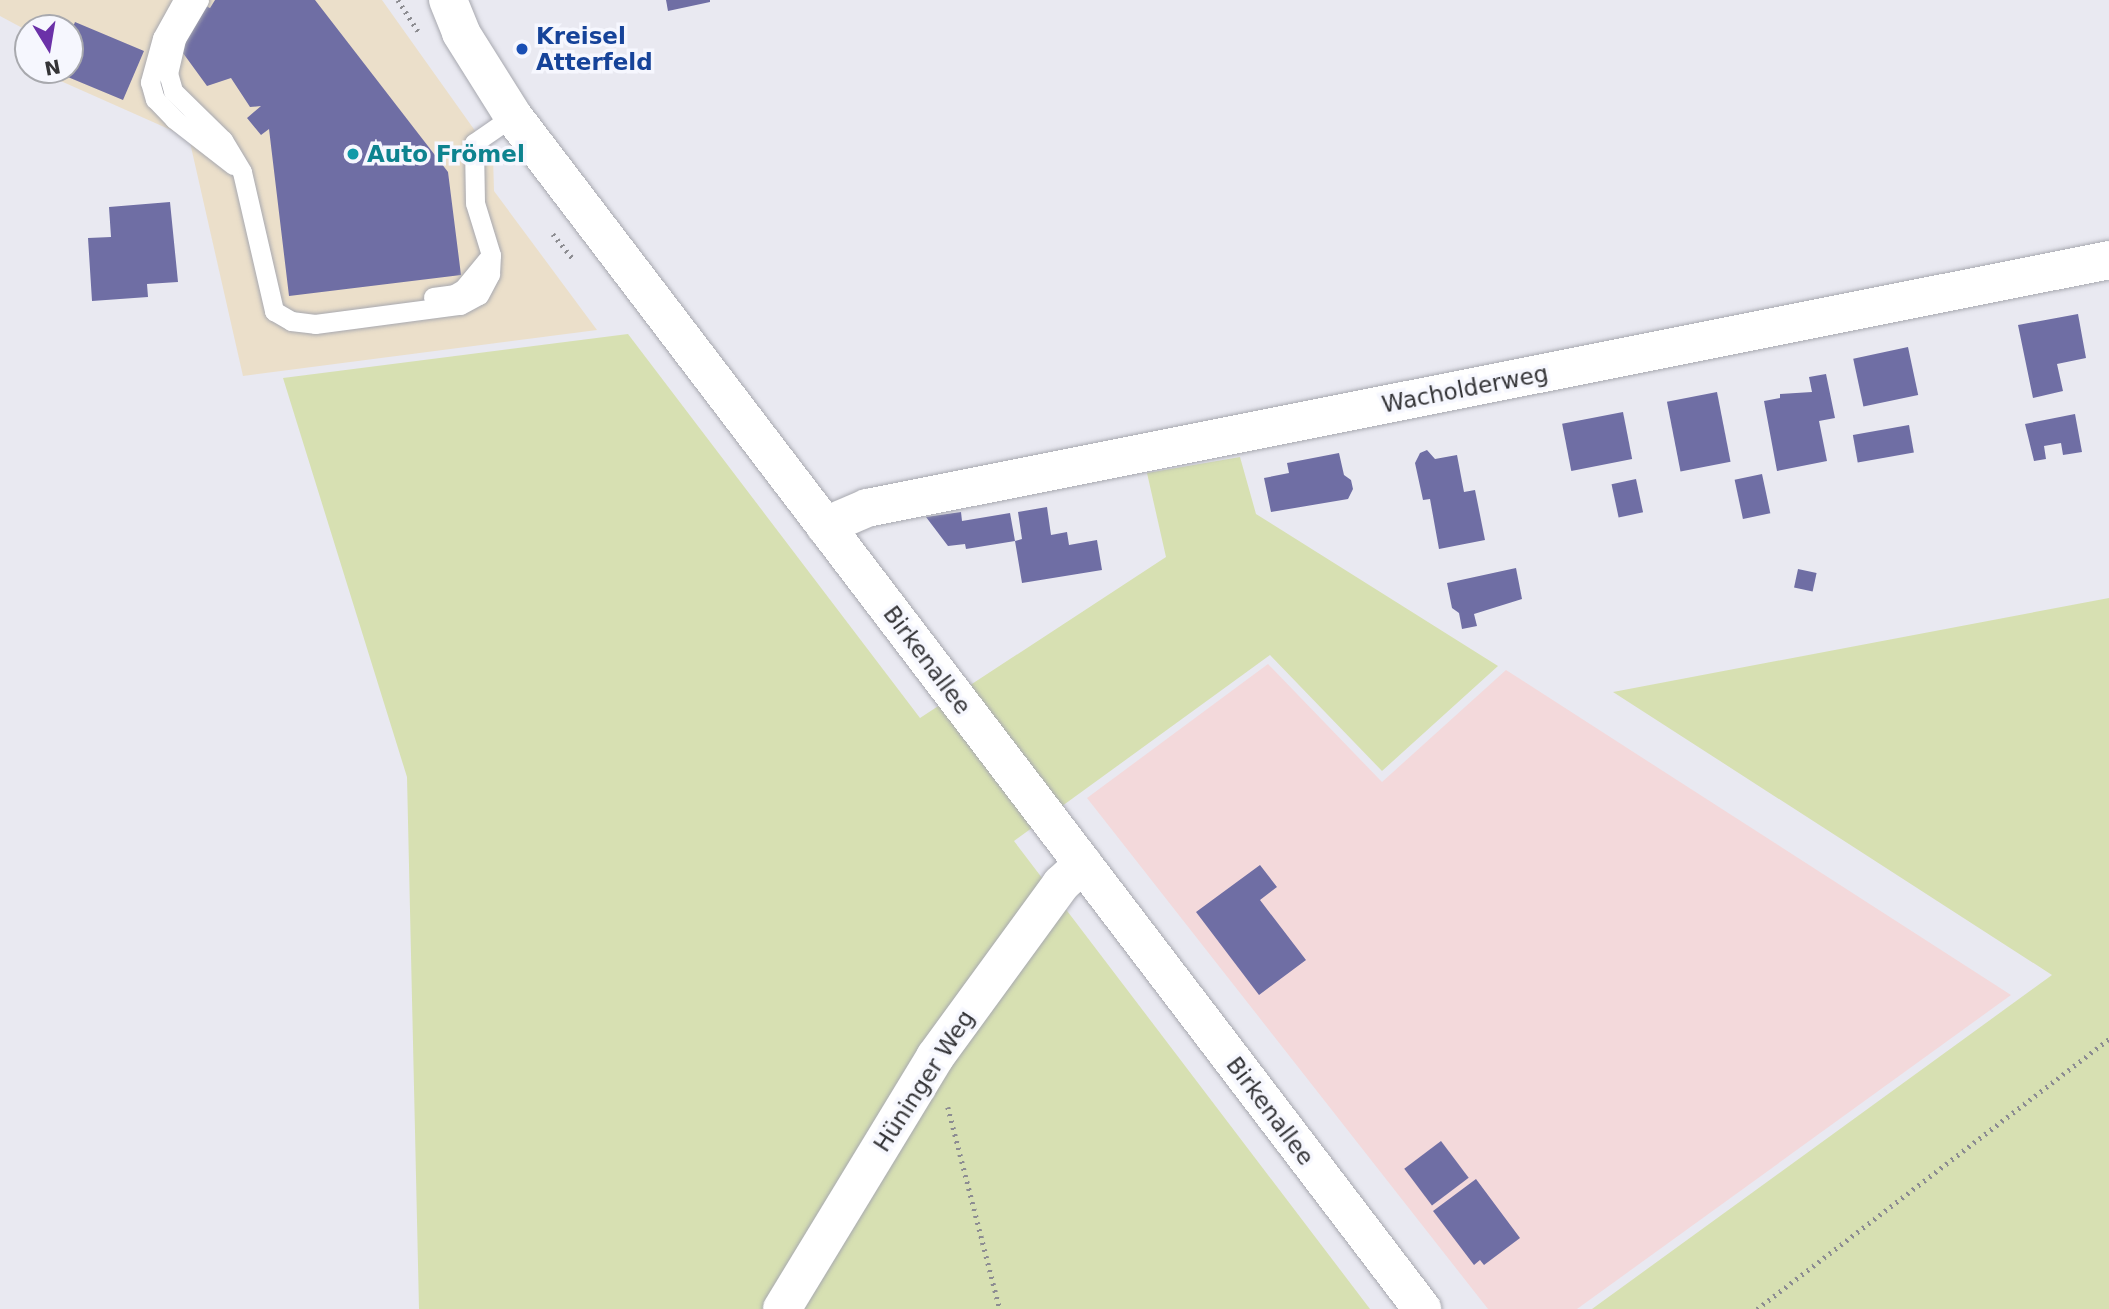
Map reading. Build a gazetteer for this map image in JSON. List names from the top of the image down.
{
  "streets": {
    "street": ["Wacholderweg", "Birkenallee", "Hüninger Weg"]
  },
  "crossings": [
    ["Wacholderweg", "Birkenallee"],
    ["Birkenallee", "Hüninger Weg"]
  ],
  "places": ["Kreisel Atterfeld", "Auto Frömel"],
  "north": "bottom"
}
